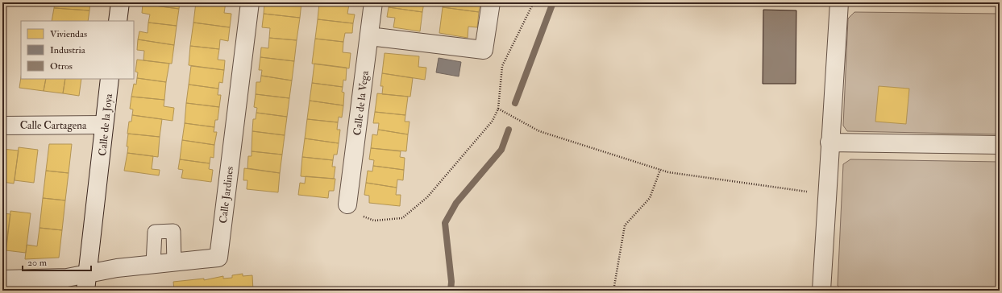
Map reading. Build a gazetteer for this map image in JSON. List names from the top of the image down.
{
  "streets": {
    "street": [
      "Calle de la Vega",
      "Calle Cartagena",
      "Calle de la Joya",
      "Calle Jardines"
    ]
  },
  "crossings": [
    ["Calle Cartagena", "Calle de la Joya"],
    ["Calle de la Joya", "Calle Jardines"]
  ],
  "legend": ["Viviendas", "Industria", "Otros"],
  "scale_bar": "20 m"
}
